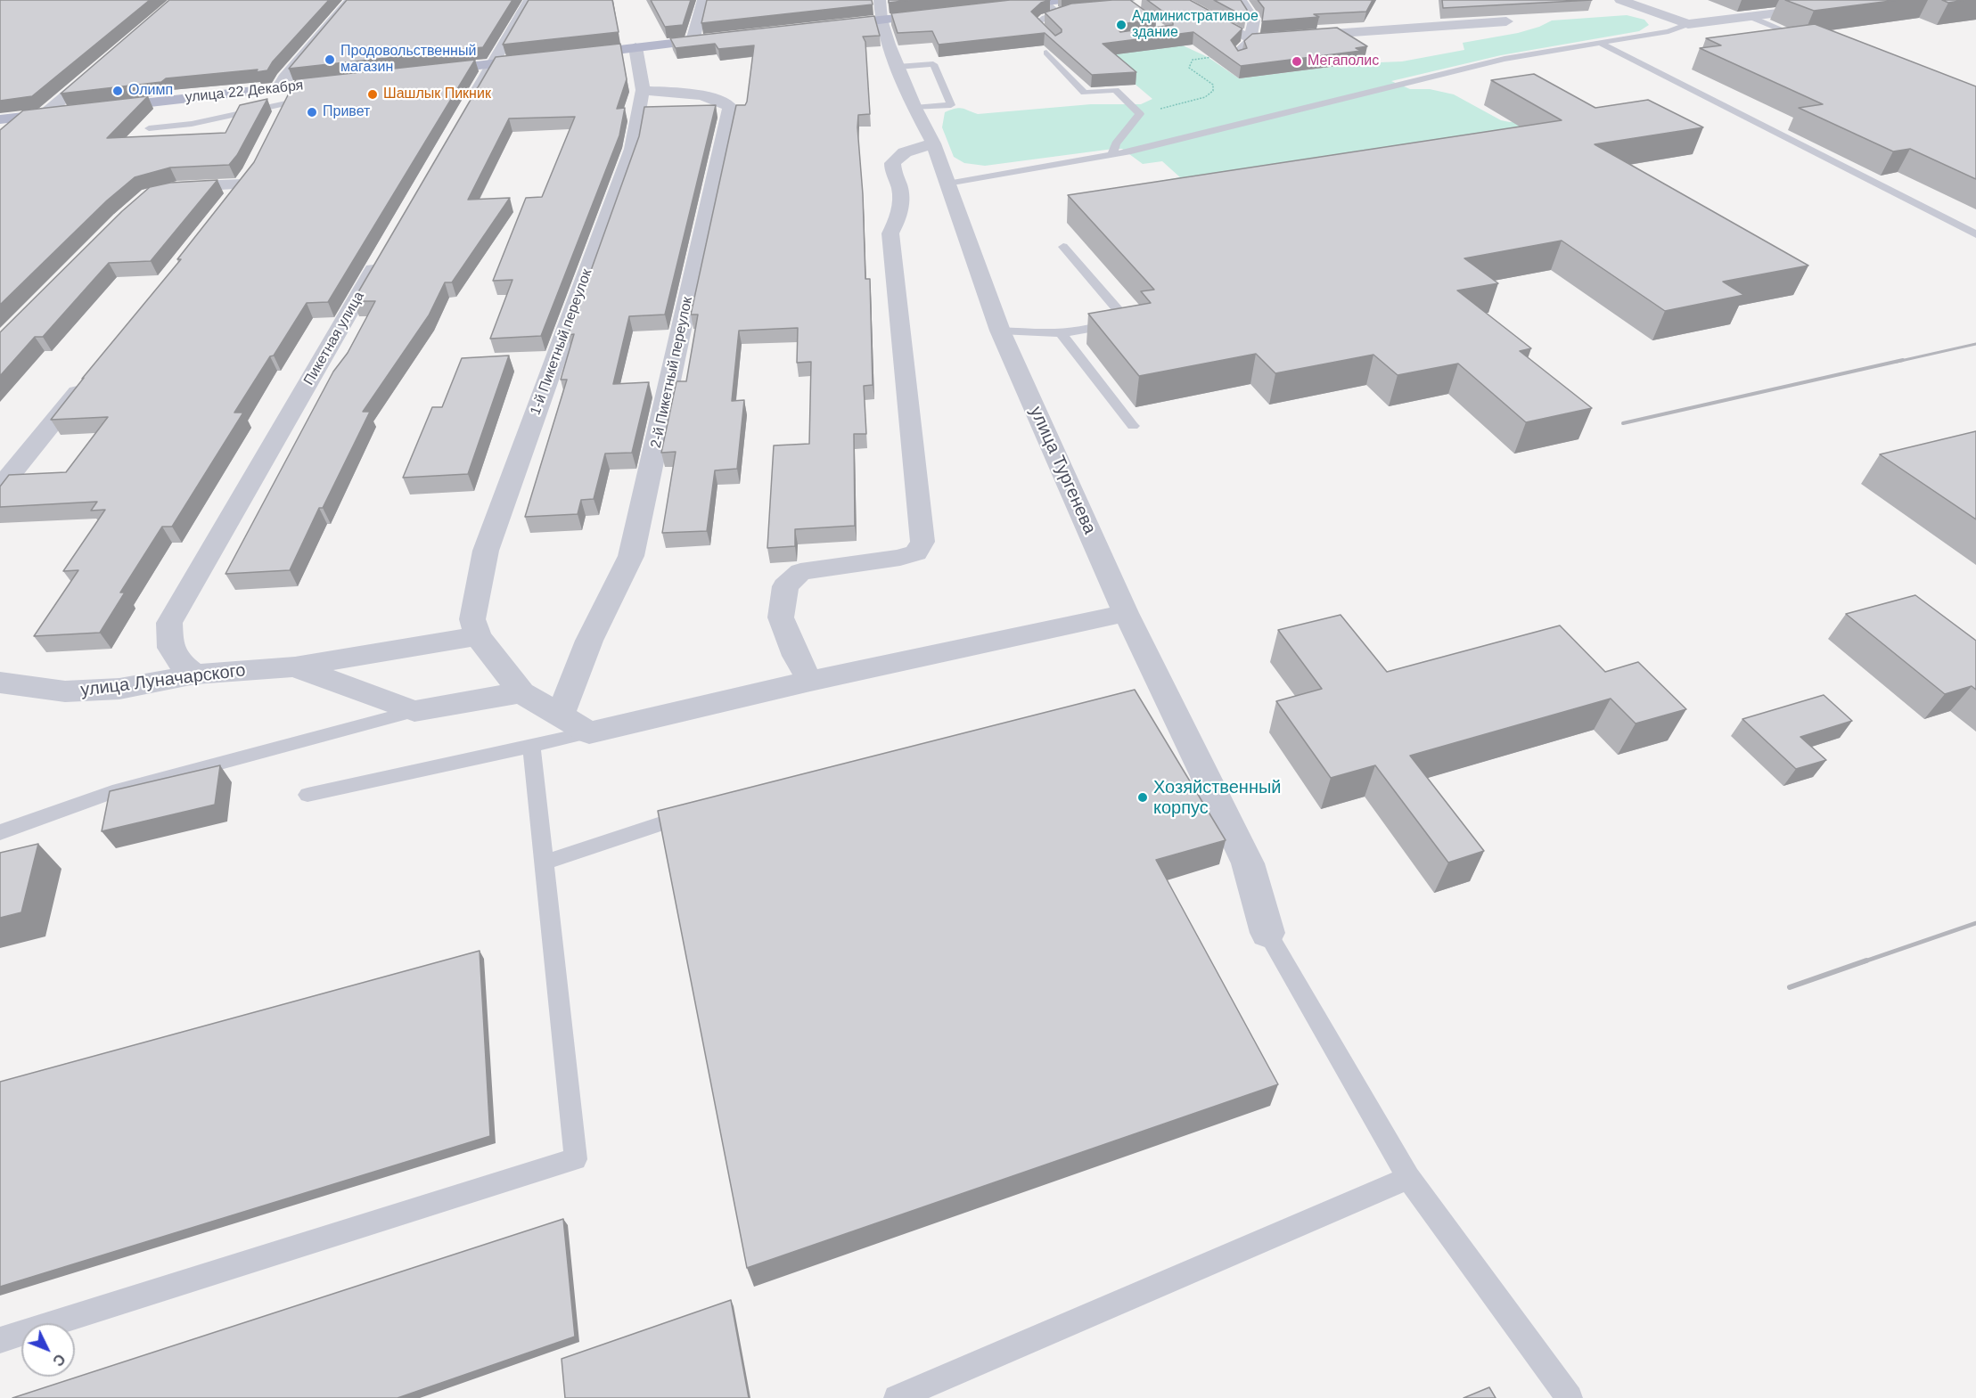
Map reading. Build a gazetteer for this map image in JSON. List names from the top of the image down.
{
  "streets": {
    "main road": ["улица 22 Декабря"],
    "street": [
      "Пикетная улица",
      "1-й Пикетный переулок",
      "2-й Пикетный переулок",
      "улица Тургенева",
      "улица Луначарского"
    ]
  },
  "crossings": [
    ["Пикетная улица", "улица Луначарского"],
    ["1-й Пикетный переулок", "2-й Пикетный переулок"],
    ["1-й Пикетный переулок", "улица Луначарского"]
  ],
  "places": [
    "Административное здание",
    "Продовольственный магазин",
    "Мегаполис",
    "Олимп",
    "Шашлык Пикник",
    "Привет",
    "Хозяйственный корпус"
  ],
  "north": "bottom right"
}
